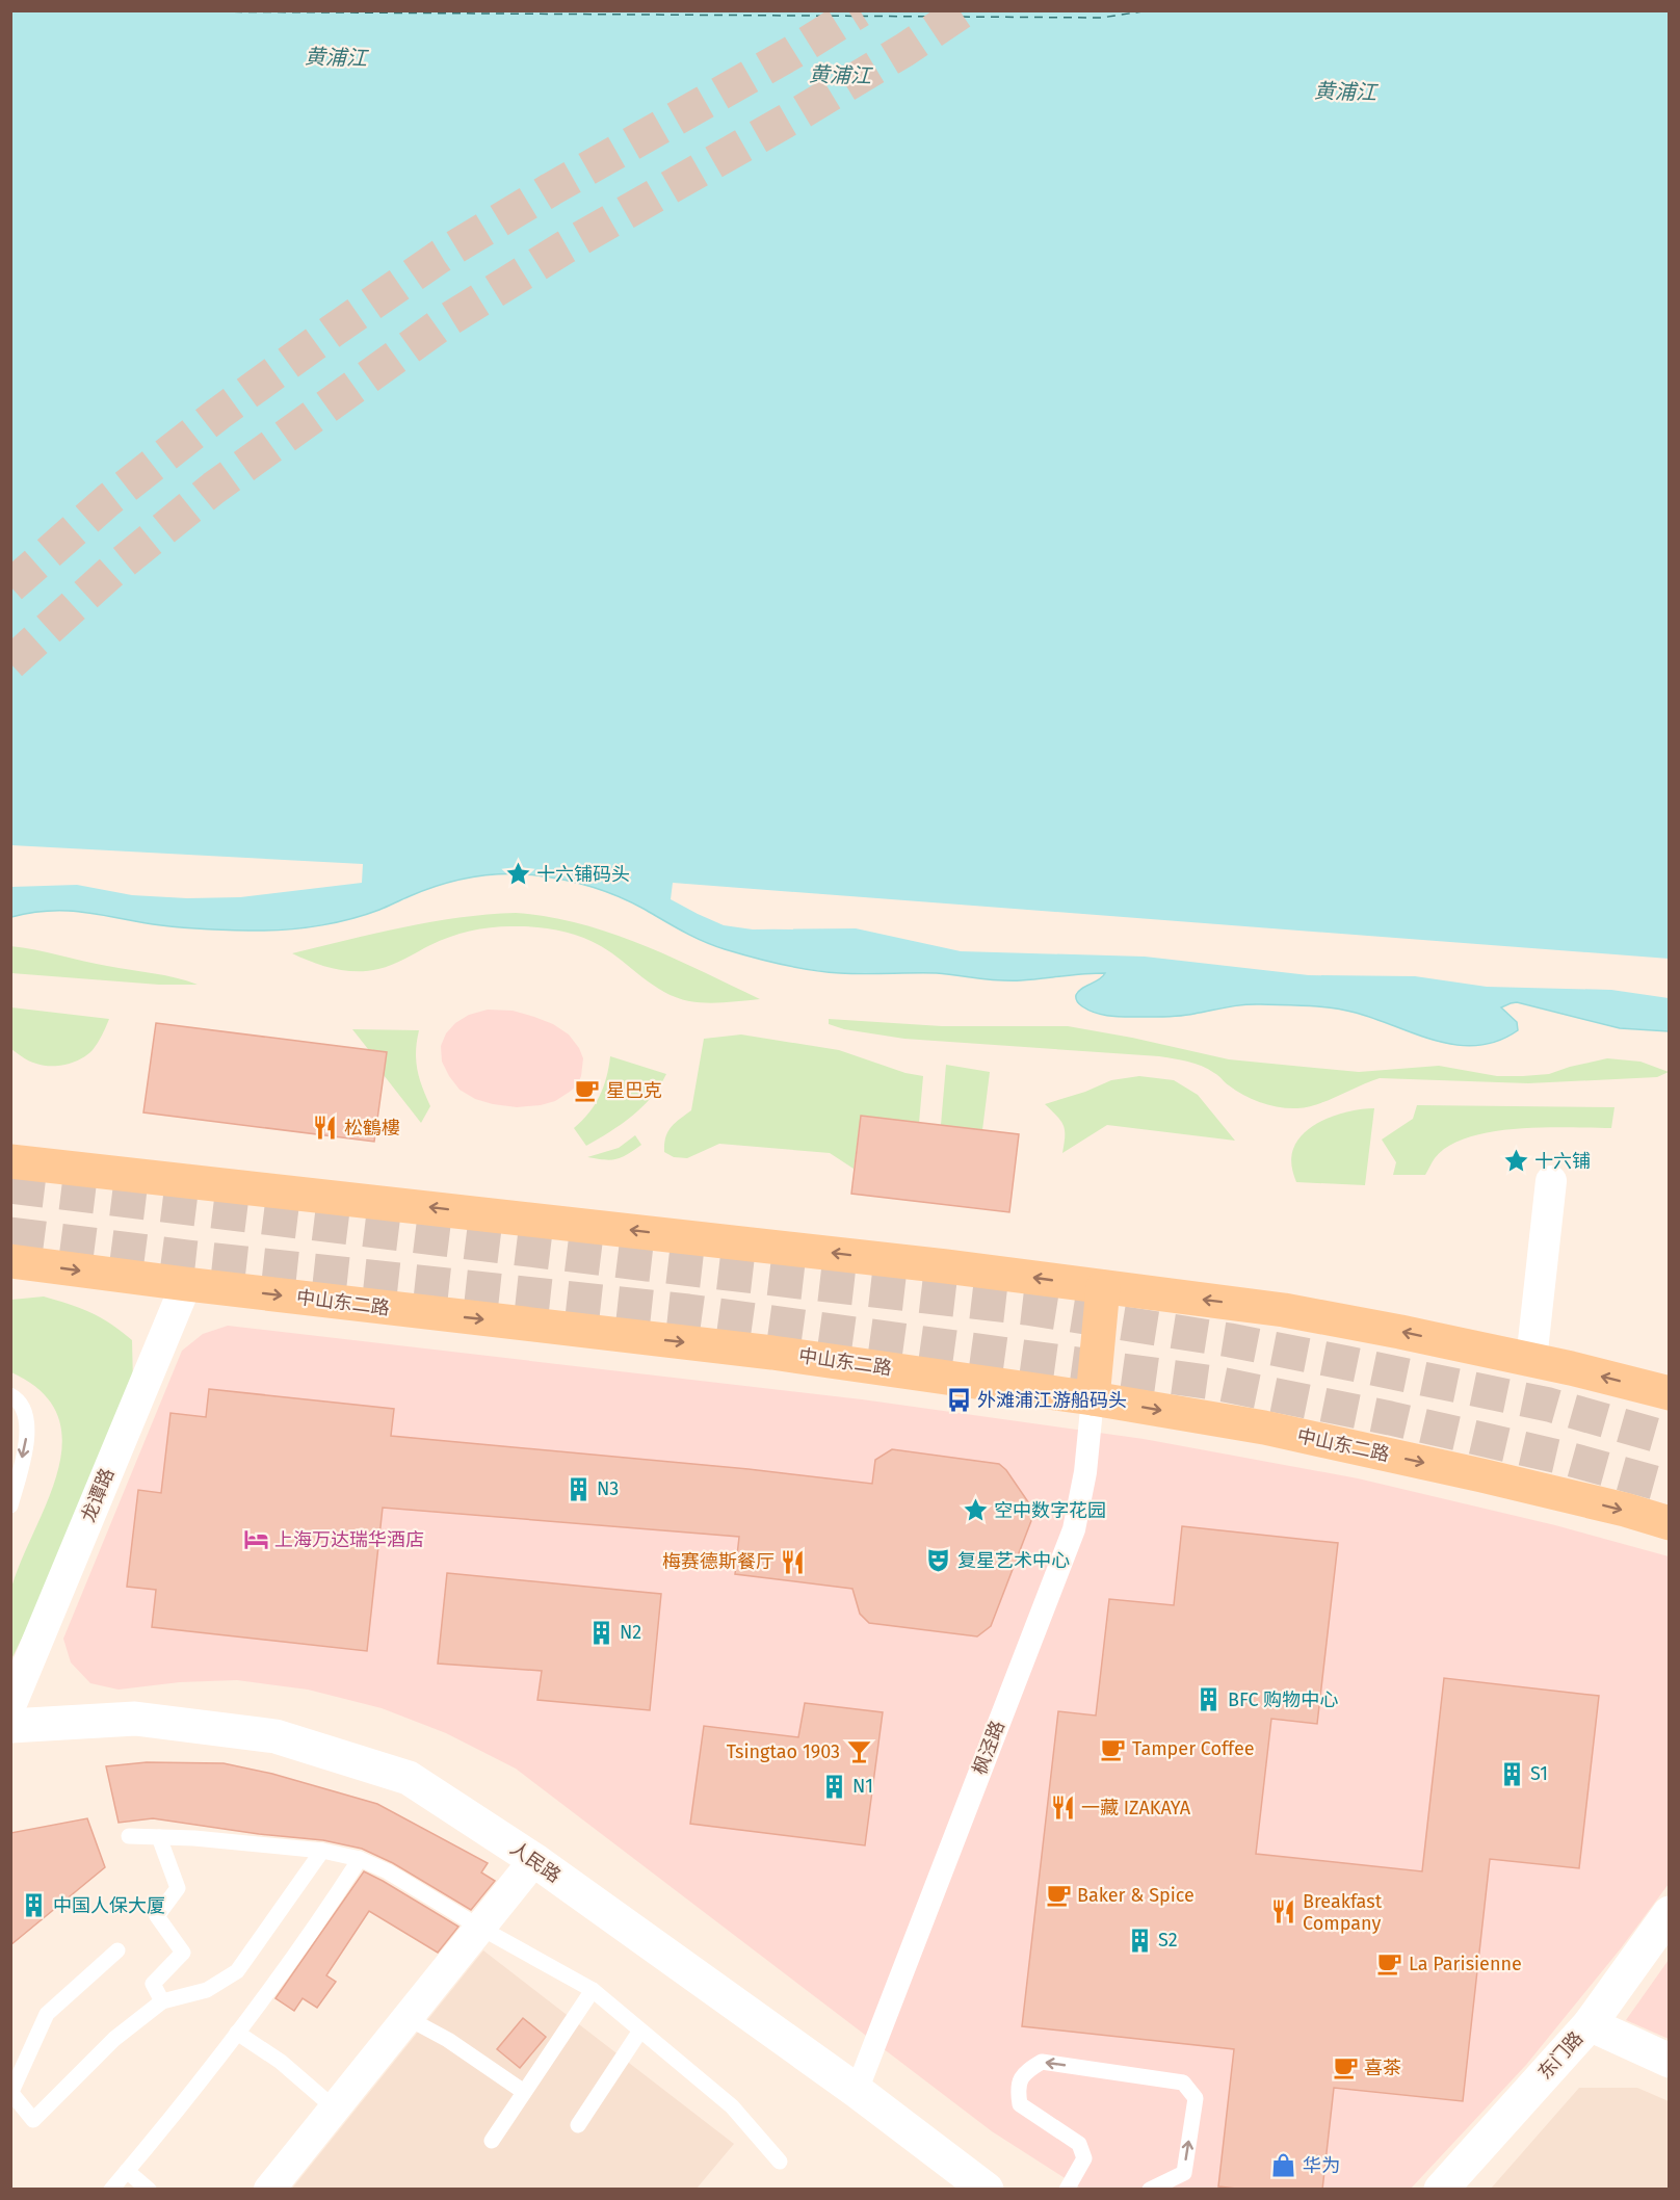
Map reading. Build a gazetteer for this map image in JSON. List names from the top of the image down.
{
  "streets": {
    "main road": ["中山东二路"],
    "street": [
      "龙谭路",
      "枫泾路",
      "人民路",
      "东门路"
    ]
  },
  "crossings": [
    ["中山东二路", "龙谭路"],
    ["中山东二路", "枫泾路"],
    ["枫泾路", "人民路"]
  ],
  "water": ["黄浦江"],
  "places": {
    "place": ["十六铺码头", "十六铺", "空中数字花园"],
    "cafe": [
      "星巴克",
      "Tamper Coffee",
      "Baker & Spice",
      "La Parisienne",
      "喜茶"
    ],
    "restaurant": [
      "松鶴樓",
      "梅赛德斯餐厅",
      "一藏 IZAKAYA",
      "Breakfast Company"
    ],
    "bus stop": ["外滩浦江游船码头"],
    "building": [
      "N3",
      "N2",
      "BFC 购物中心",
      "S1",
      "N1",
      "中国人保大厦",
      "S2"
    ],
    "hotel": ["上海万达瑞华酒店"],
    "theatre": ["复星艺术中心"],
    "bar": ["Tsingtao 1903"],
    "shop": ["华为"]
  }
}
